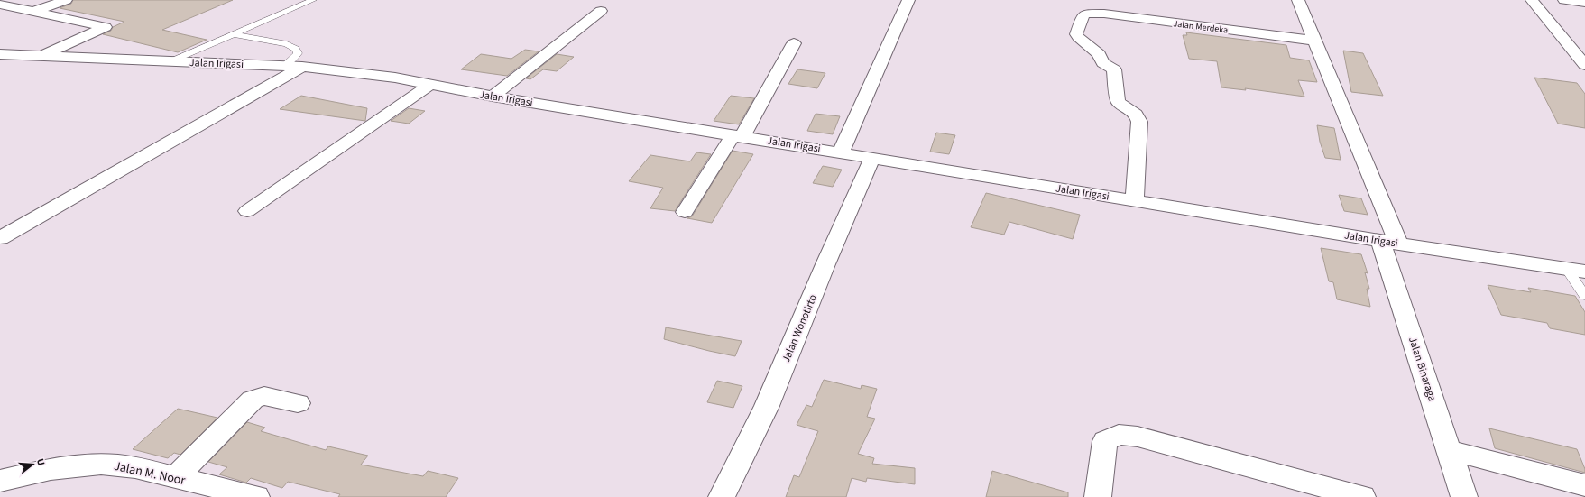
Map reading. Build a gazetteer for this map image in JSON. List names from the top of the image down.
{
  "streets": {
    "street": [
      "Jalan Merdeka",
      "Jalan Irigasi",
      "Jalan Wonotirto",
      "Jalan Binaraga",
      "Jalan M. Noor"
    ]
  },
  "crossings": [
    ["Jalan Merdeka", "Jalan Irigasi"],
    ["Jalan Irigasi", "Jalan Wonotirto"],
    ["Jalan Irigasi", "Jalan Binaraga"]
  ],
  "north": "right"
}
